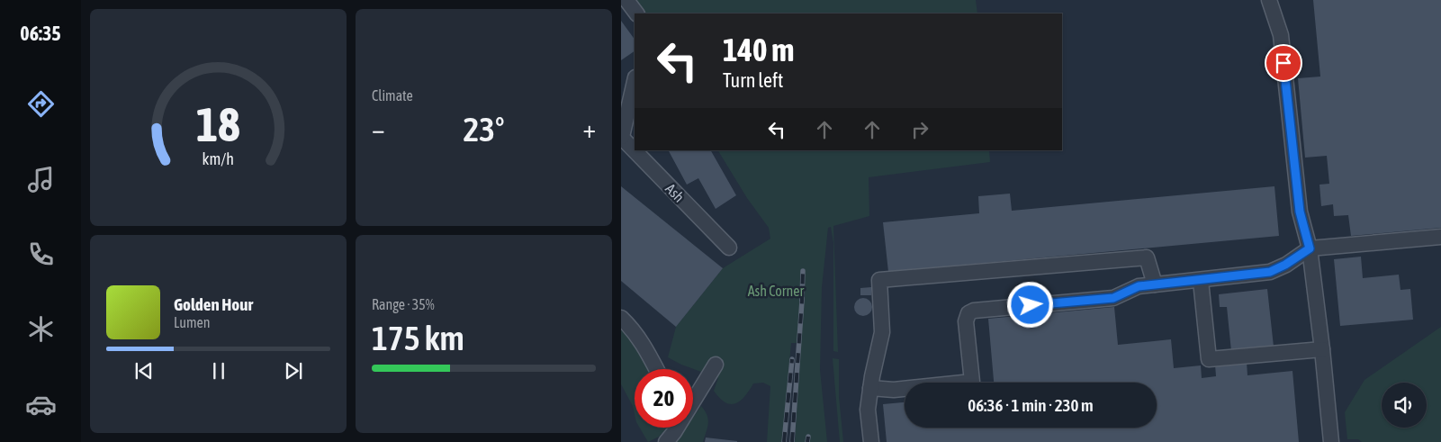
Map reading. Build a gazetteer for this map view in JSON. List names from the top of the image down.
{
  "streets": {
    "street": ["Ash"]
  },
  "parks": ["Ash Corner"],
  "page": {
    "tabs": "06:35",
    "tile": [
      "Climate",
      ["Range · 35%", "175 km"]
    ],
    "turn": ["140 m", "Turn left"],
    "heat": ["−", "23°", "+"],
    "song": ["Golden Hour", "Lumen"],
    "limit": "20",
    "trip": "06:36 · 1 min · 230 m",
    "gauge": ["18", "km/h"]
  }
}
